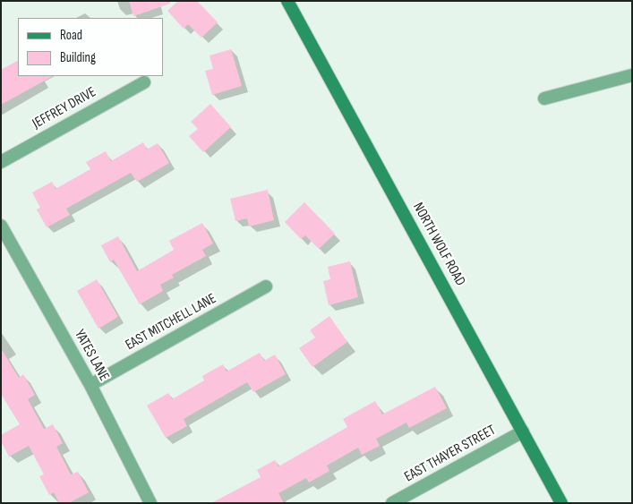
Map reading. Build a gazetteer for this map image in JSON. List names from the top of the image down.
{
  "streets": {
    "main road": ["NORTH WOLF ROAD"],
    "street": [
      "JEFFREY DRIVE",
      "EAST MITCHELL LANE",
      "YATES LANE",
      "EAST THAYER STREET"
    ]
  },
  "crossings": [
    ["NORTH WOLF ROAD", "EAST THAYER STREET"],
    ["EAST MITCHELL LANE", "YATES LANE"]
  ],
  "legend": ["Road", "Building"]
}
